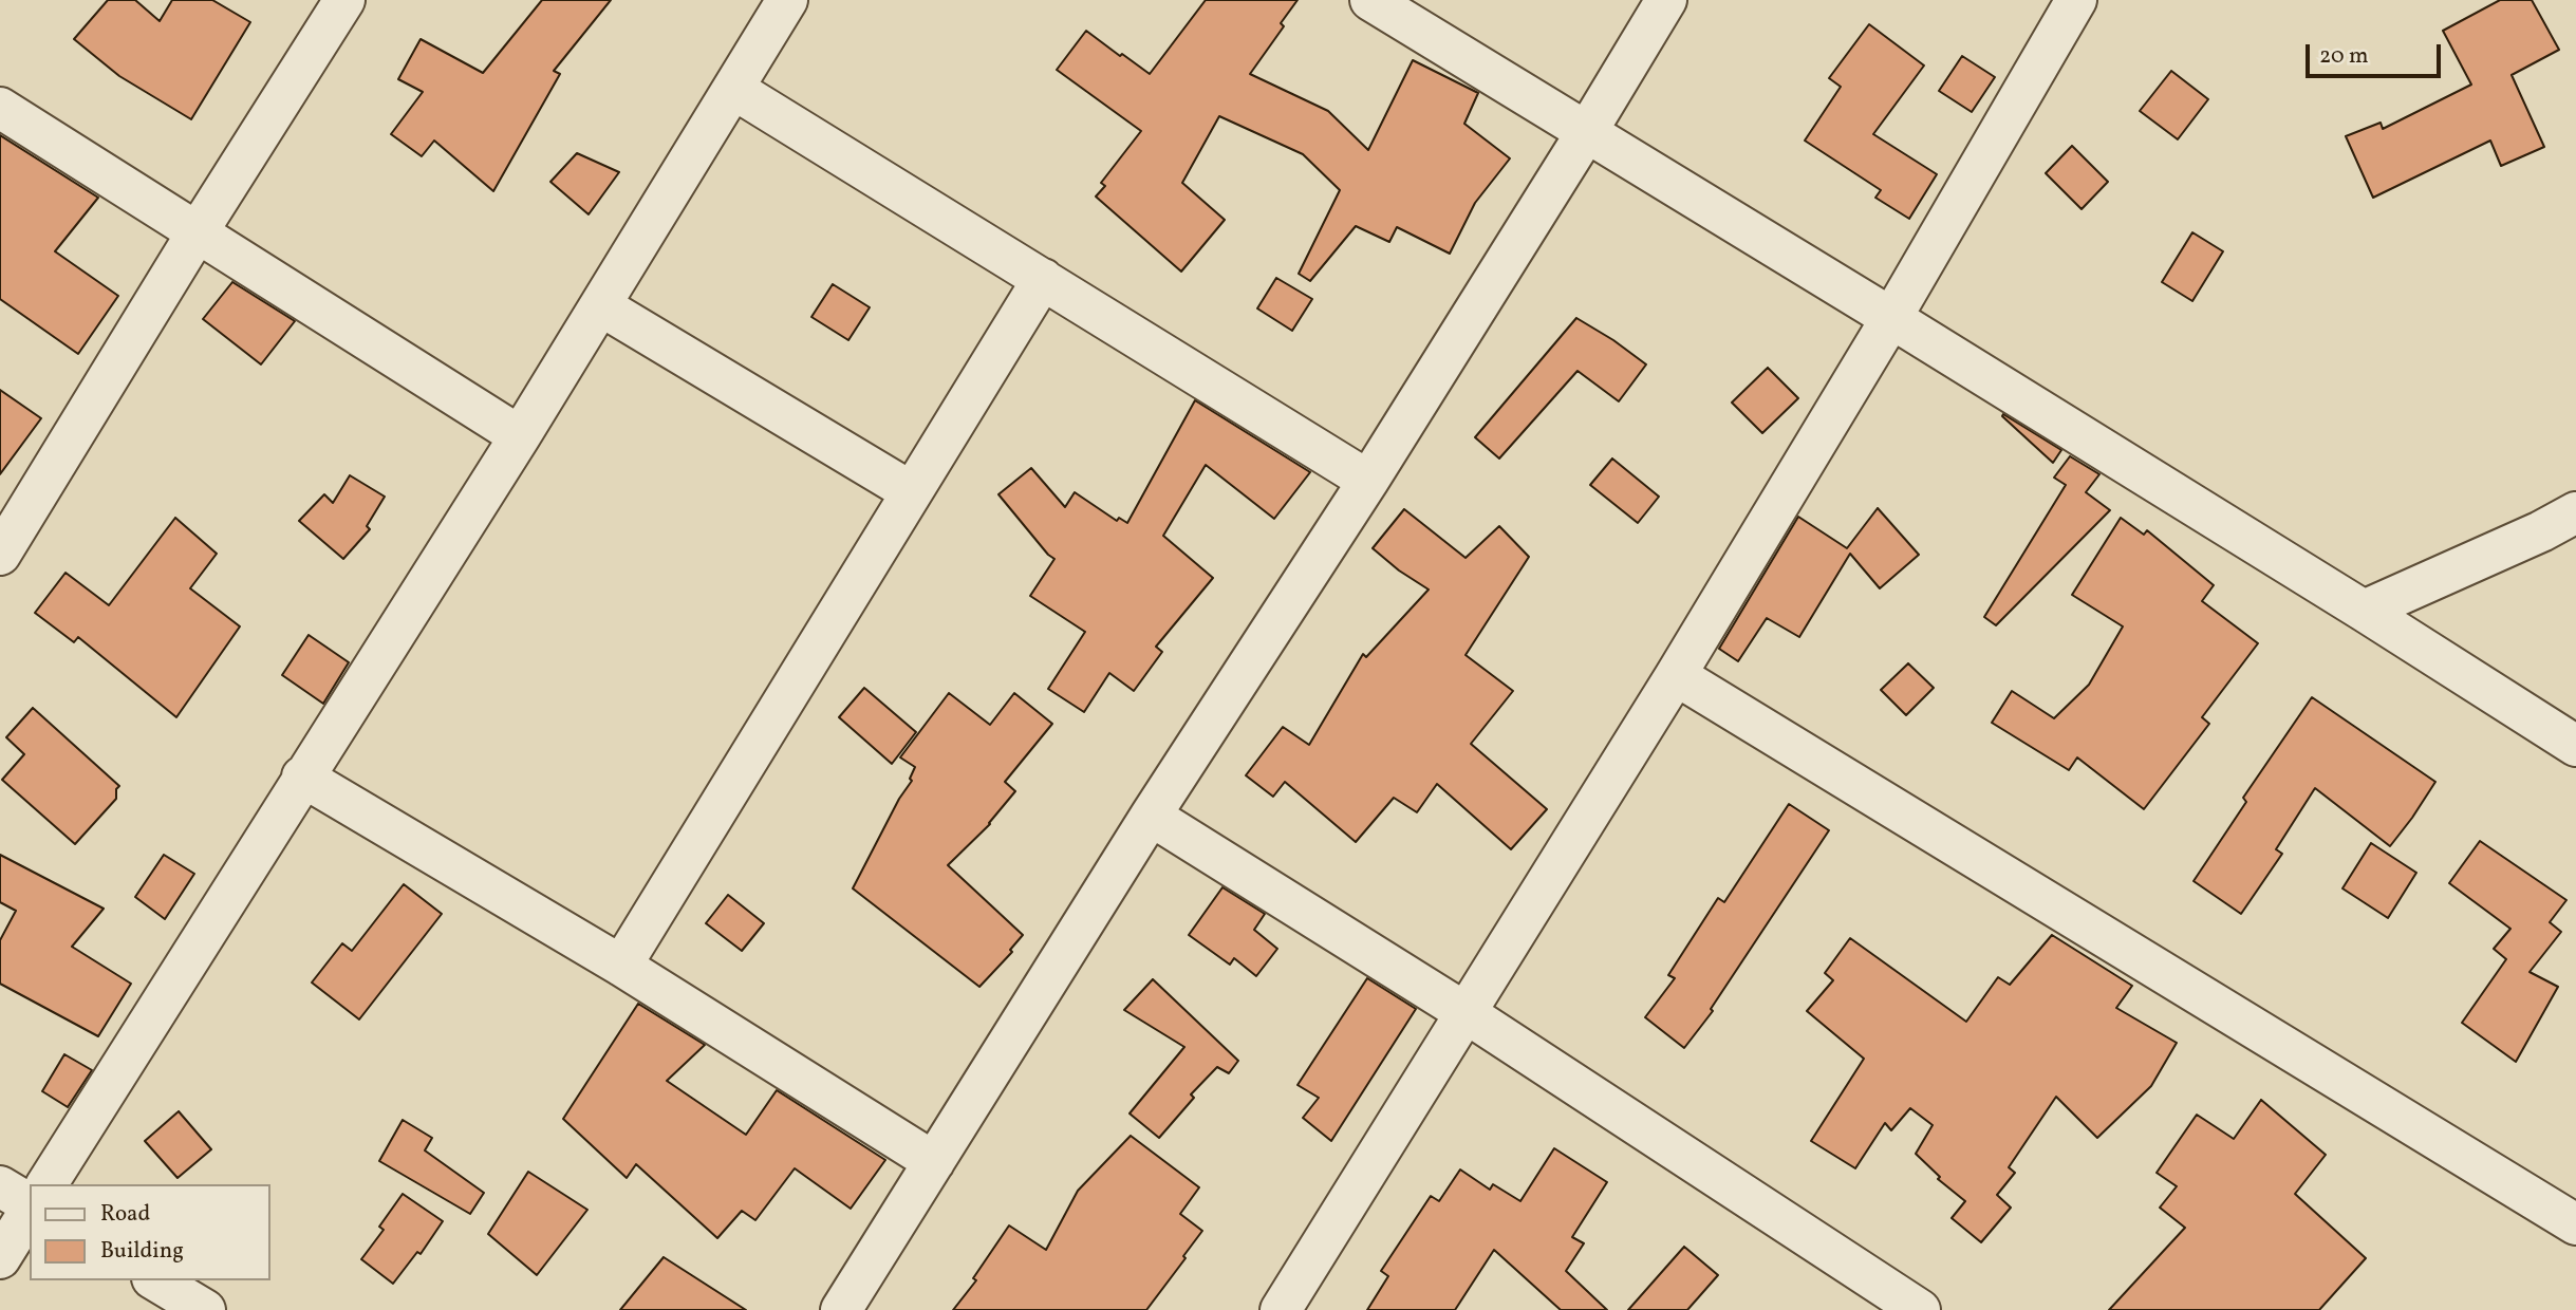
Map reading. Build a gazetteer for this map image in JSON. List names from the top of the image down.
{
  "legend": ["Road", "Building"],
  "scale_bar": "20 m"
}
